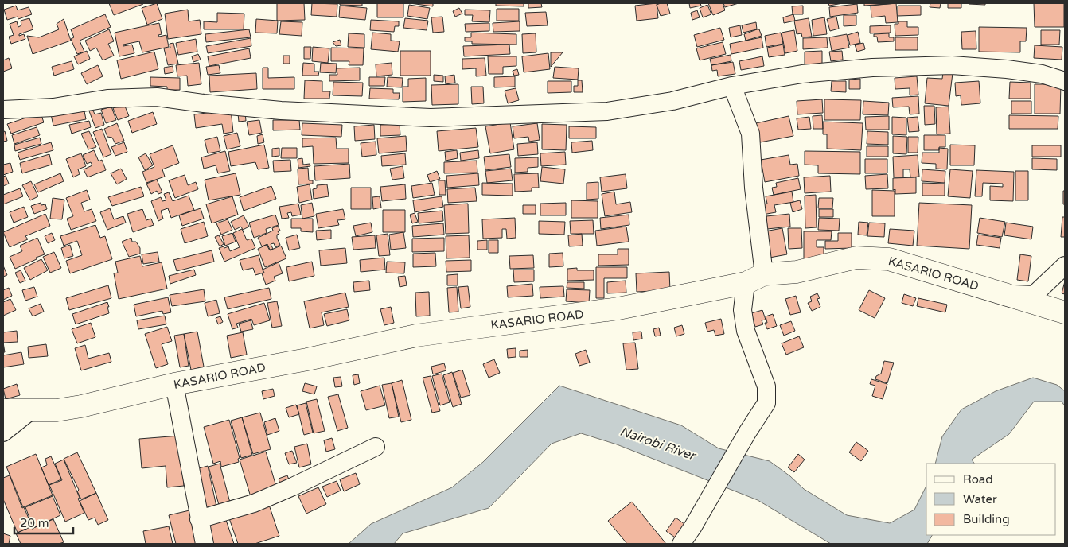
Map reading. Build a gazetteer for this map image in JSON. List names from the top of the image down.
{
  "streets": {
    "street": ["KASARIO ROAD"]
  },
  "water": ["Nairobi River"],
  "legend": ["Road", "Water", "Building"],
  "scale_bar": "20 m"
}
